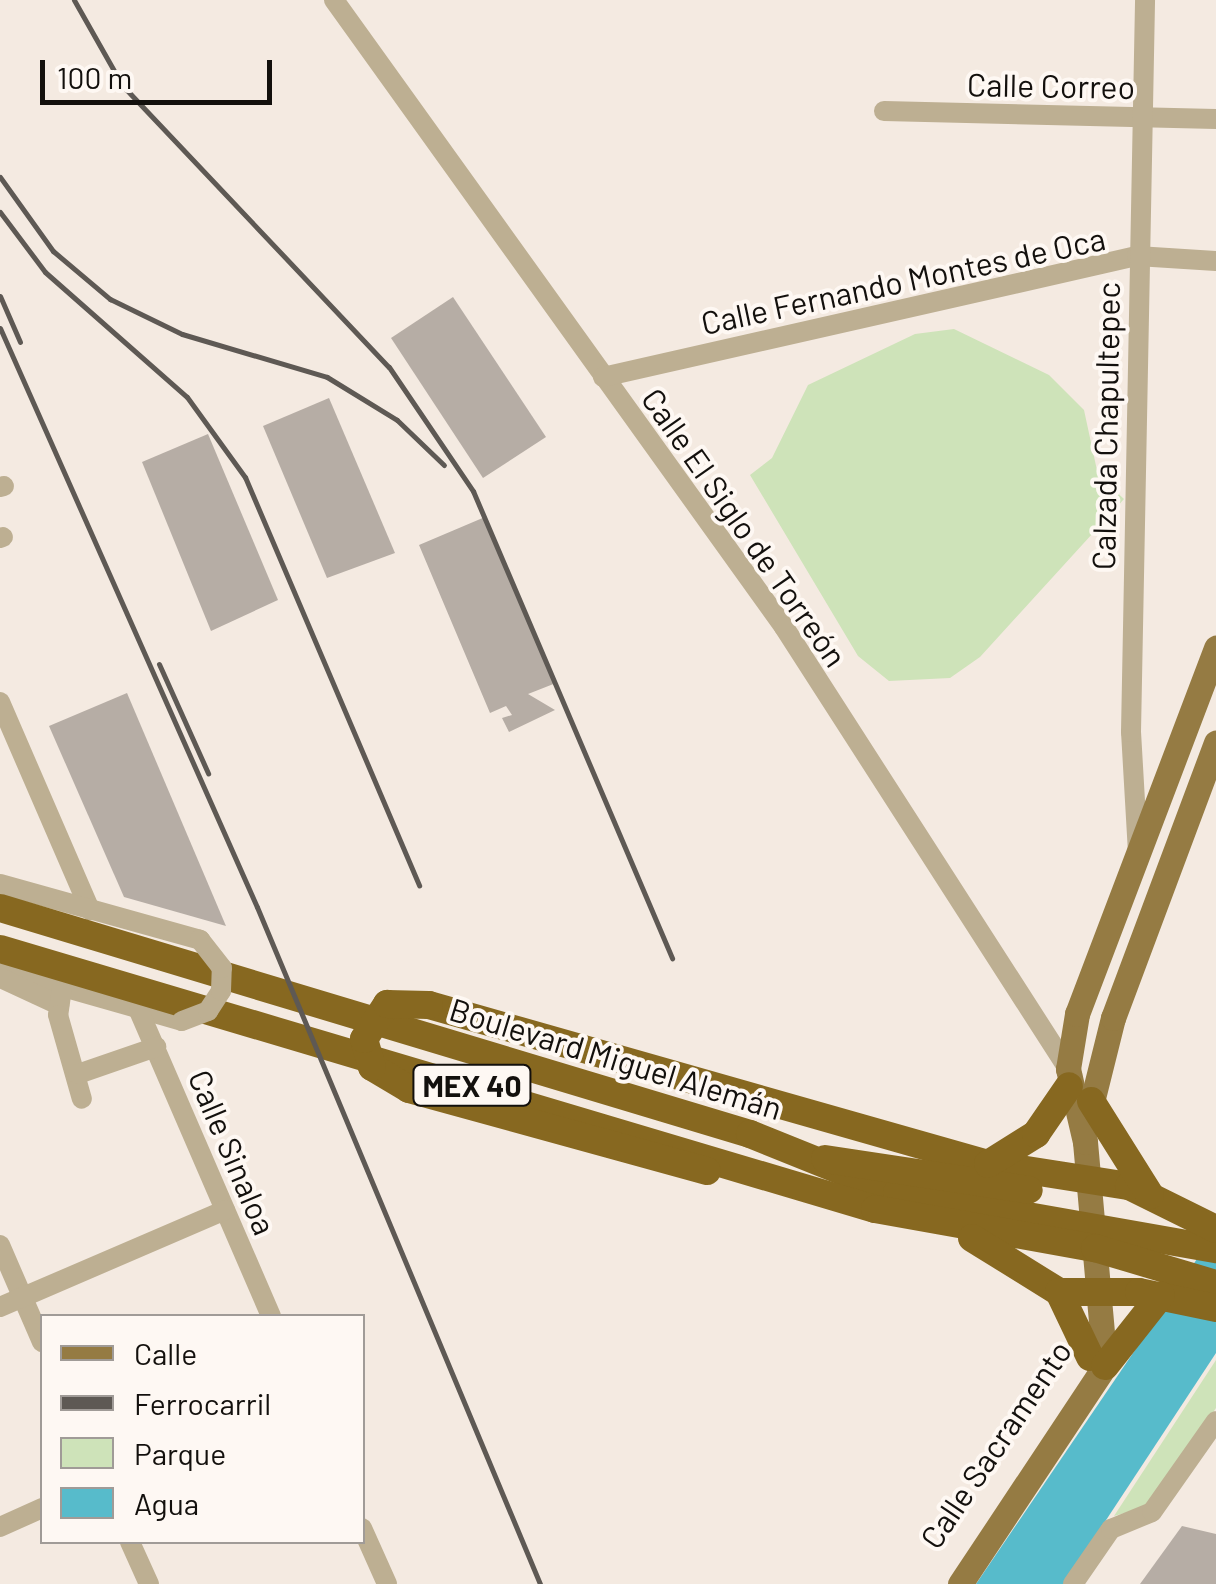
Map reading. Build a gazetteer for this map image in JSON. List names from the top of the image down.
{
  "streets": {
    "highway": ["Boulevard Miguel Alemán", "MEX 40"],
    "main road": ["Calle Sacramento"],
    "street": [
      "Calle Correo",
      "Calle Fernando Montes de Oca",
      "Calzada Chapultepec",
      "Calle El Siglo de Torreón",
      "Calle Sinaloa"
    ]
  },
  "crossings": [
    ["Calle Correo", "Calzada Chapultepec"],
    ["Calle Fernando Montes de Oca", "Calzada Chapultepec"],
    ["Calle Fernando Montes de Oca", "Calle El Siglo de Torreón"],
    ["Calle El Siglo de Torreón", "Calle Sacramento"],
    ["Boulevard Miguel Alemán", "Calle Sacramento"]
  ],
  "legend": [
    "Calle",
    "Ferrocarril",
    "Parque",
    "Agua"
  ],
  "scale_bar": "100 m"
}
